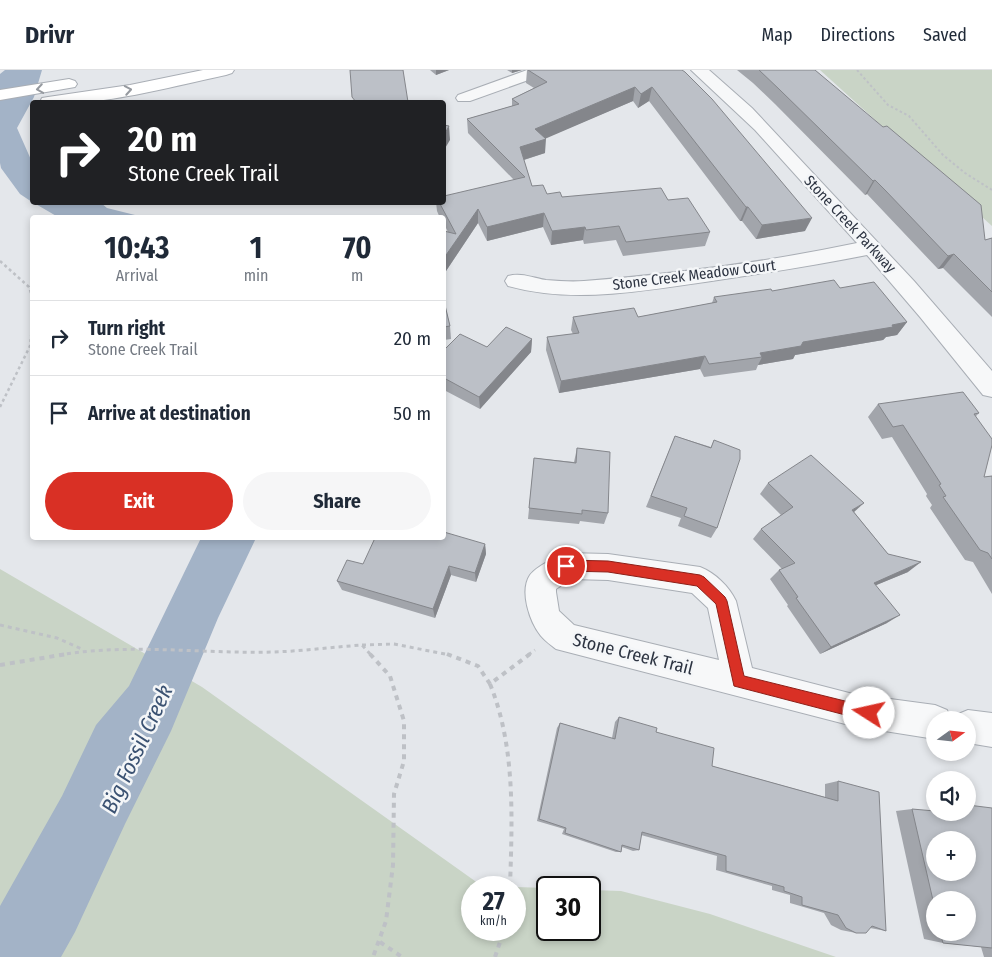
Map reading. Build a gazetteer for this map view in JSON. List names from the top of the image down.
{
  "streets": {
    "street": ["Stone Creek Parkway", "Stone Creek Meadow Court", "Stone Creek Trail"]
  },
  "crossings": [
    ["Stone Creek Parkway", "Stone Creek Meadow Court"]
  ],
  "water": ["Big Fossil Creek"],
  "north": "right",
  "page": {
    "header": "Drivr",
    "nav": ["Map", "Directions", "Saved"],
    "turn": ["20 m", "Stone Creek Trail"],
    "eta": [
      "10:43",
      "Arrival",
      "1",
      "min",
      "70",
      "m"
    ],
    "list": [
      {
        "name": "Turn right",
        "note": "Stone Creek Trail",
        "value": "20 m"
      },
      {
        "name": "Arrive at destination",
        "value": "50 m"
      }
    ],
    "buttons": ["Exit", "Share"],
    "map_buttons": ["+", "−"],
    "speed": "27 km/h",
    "limit": "30"
  }
}
